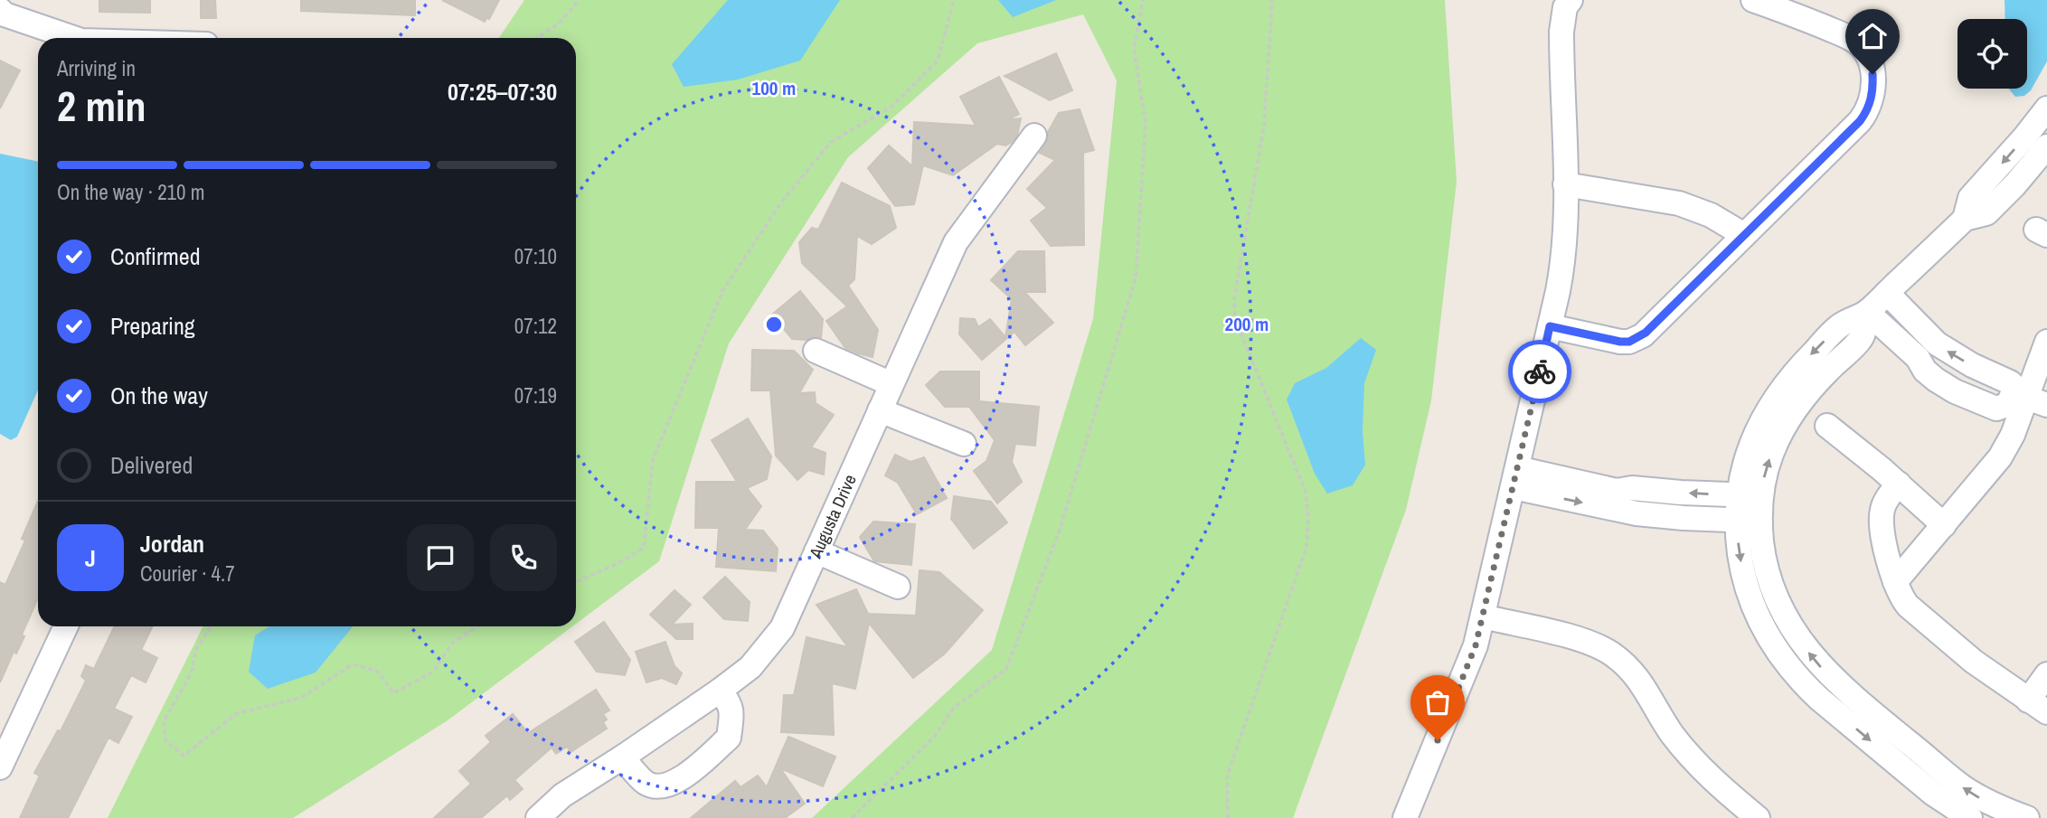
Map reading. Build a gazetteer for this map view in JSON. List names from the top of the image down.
{
  "streets": {
    "street": ["Augusta Drive"]
  },
  "page": {
    "heading": ["2 min", "Arriving in", "07:25–07:30"],
    "panel": ["Jordan", "Courier · 4.7"],
    "bar": "On the way · 210 m",
    "list": [
      ["Confirmed", "07:10"],
      ["Preparing", "07:12"],
      ["On the way", "07:19"],
      "Delivered"
    ],
    "round": "J"
  },
  "rings": ["100 m", "200 m"]
}
